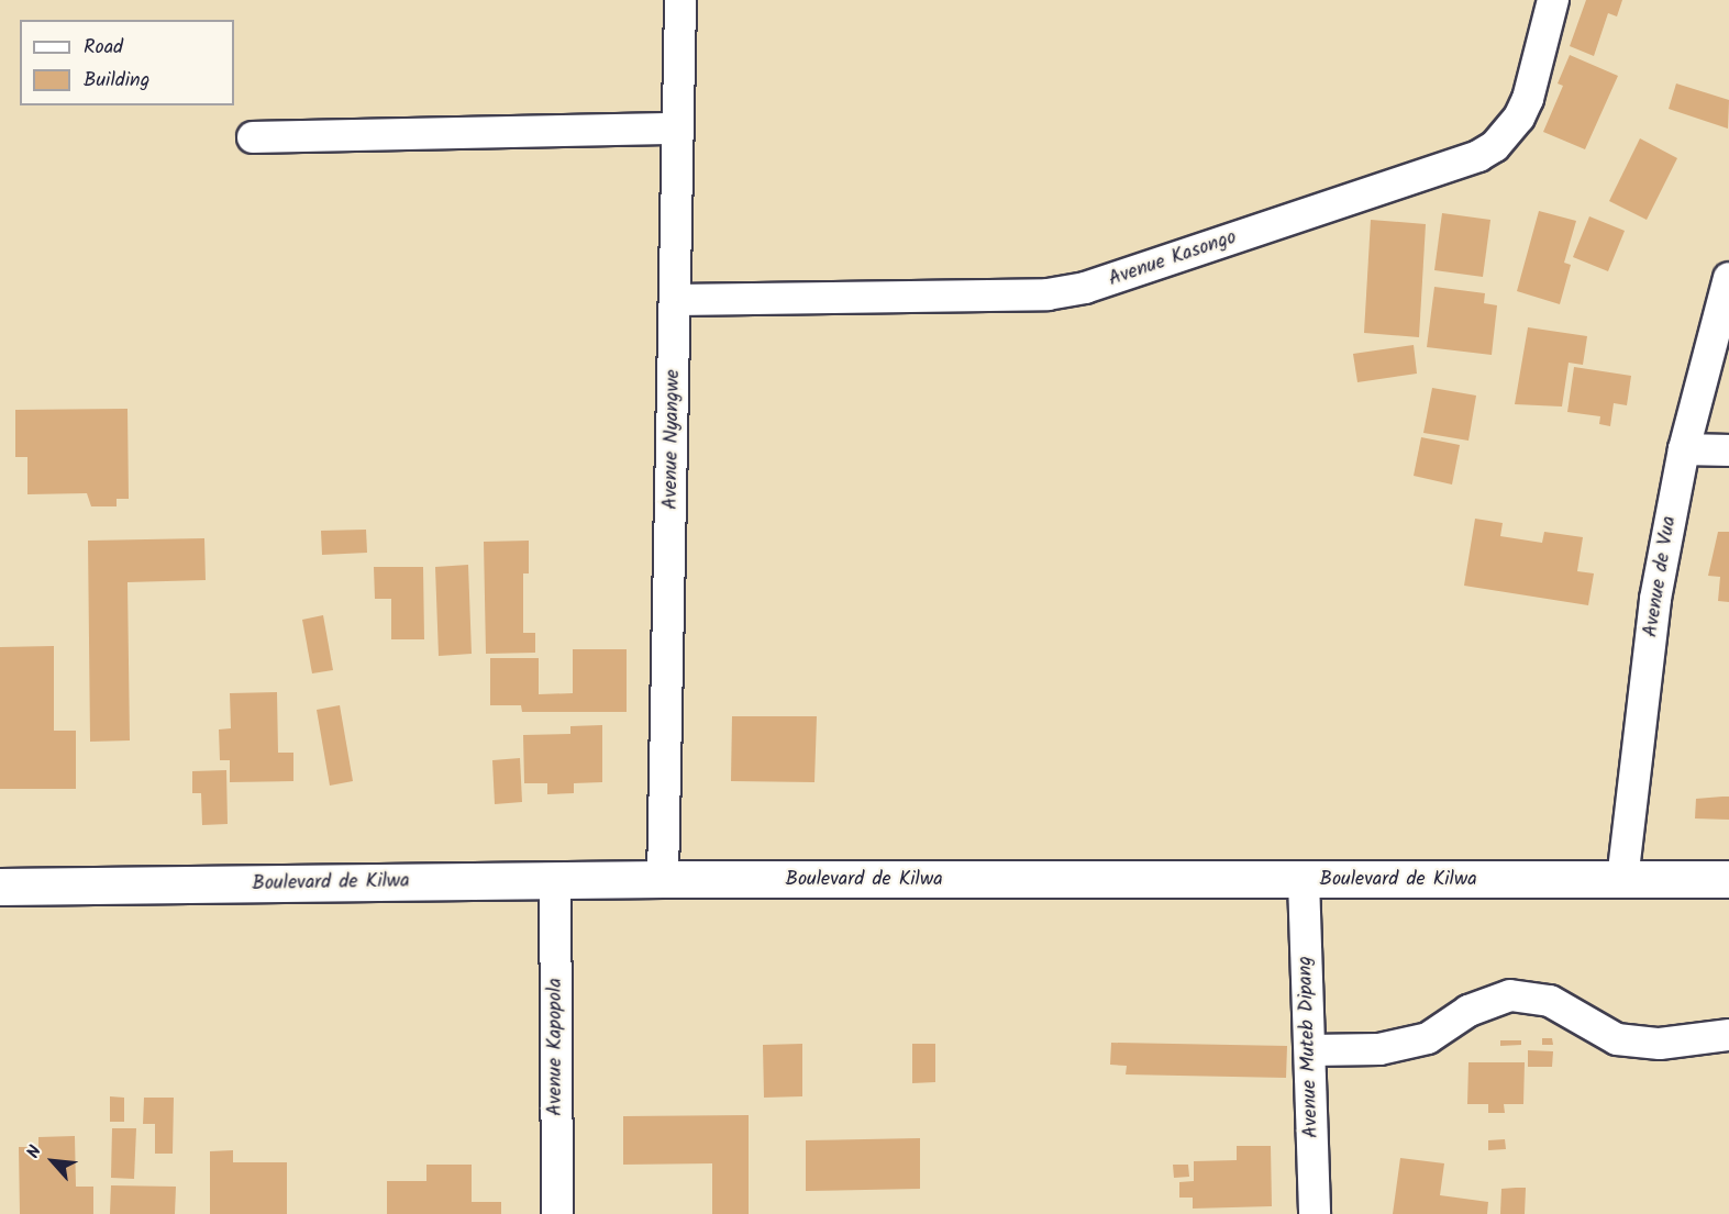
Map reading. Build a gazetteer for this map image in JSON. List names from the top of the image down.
{
  "streets": {
    "street": [
      "Avenue Kasongo",
      "Avenue Nyangwe",
      "Avenue de Vua",
      "Boulevard de Kilwa",
      "Avenue Kapopola",
      "Avenue Muteb Dipang"
    ]
  },
  "crossings": [
    ["Avenue Kasongo", "Avenue Nyangwe"],
    ["Avenue Nyangwe", "Boulevard de Kilwa"],
    ["Avenue de Vua", "Boulevard de Kilwa"],
    ["Boulevard de Kilwa", "Avenue Kapopola"],
    ["Boulevard de Kilwa", "Avenue Muteb Dipang"]
  ],
  "legend": ["Road", "Building"],
  "north": "top left"
}
